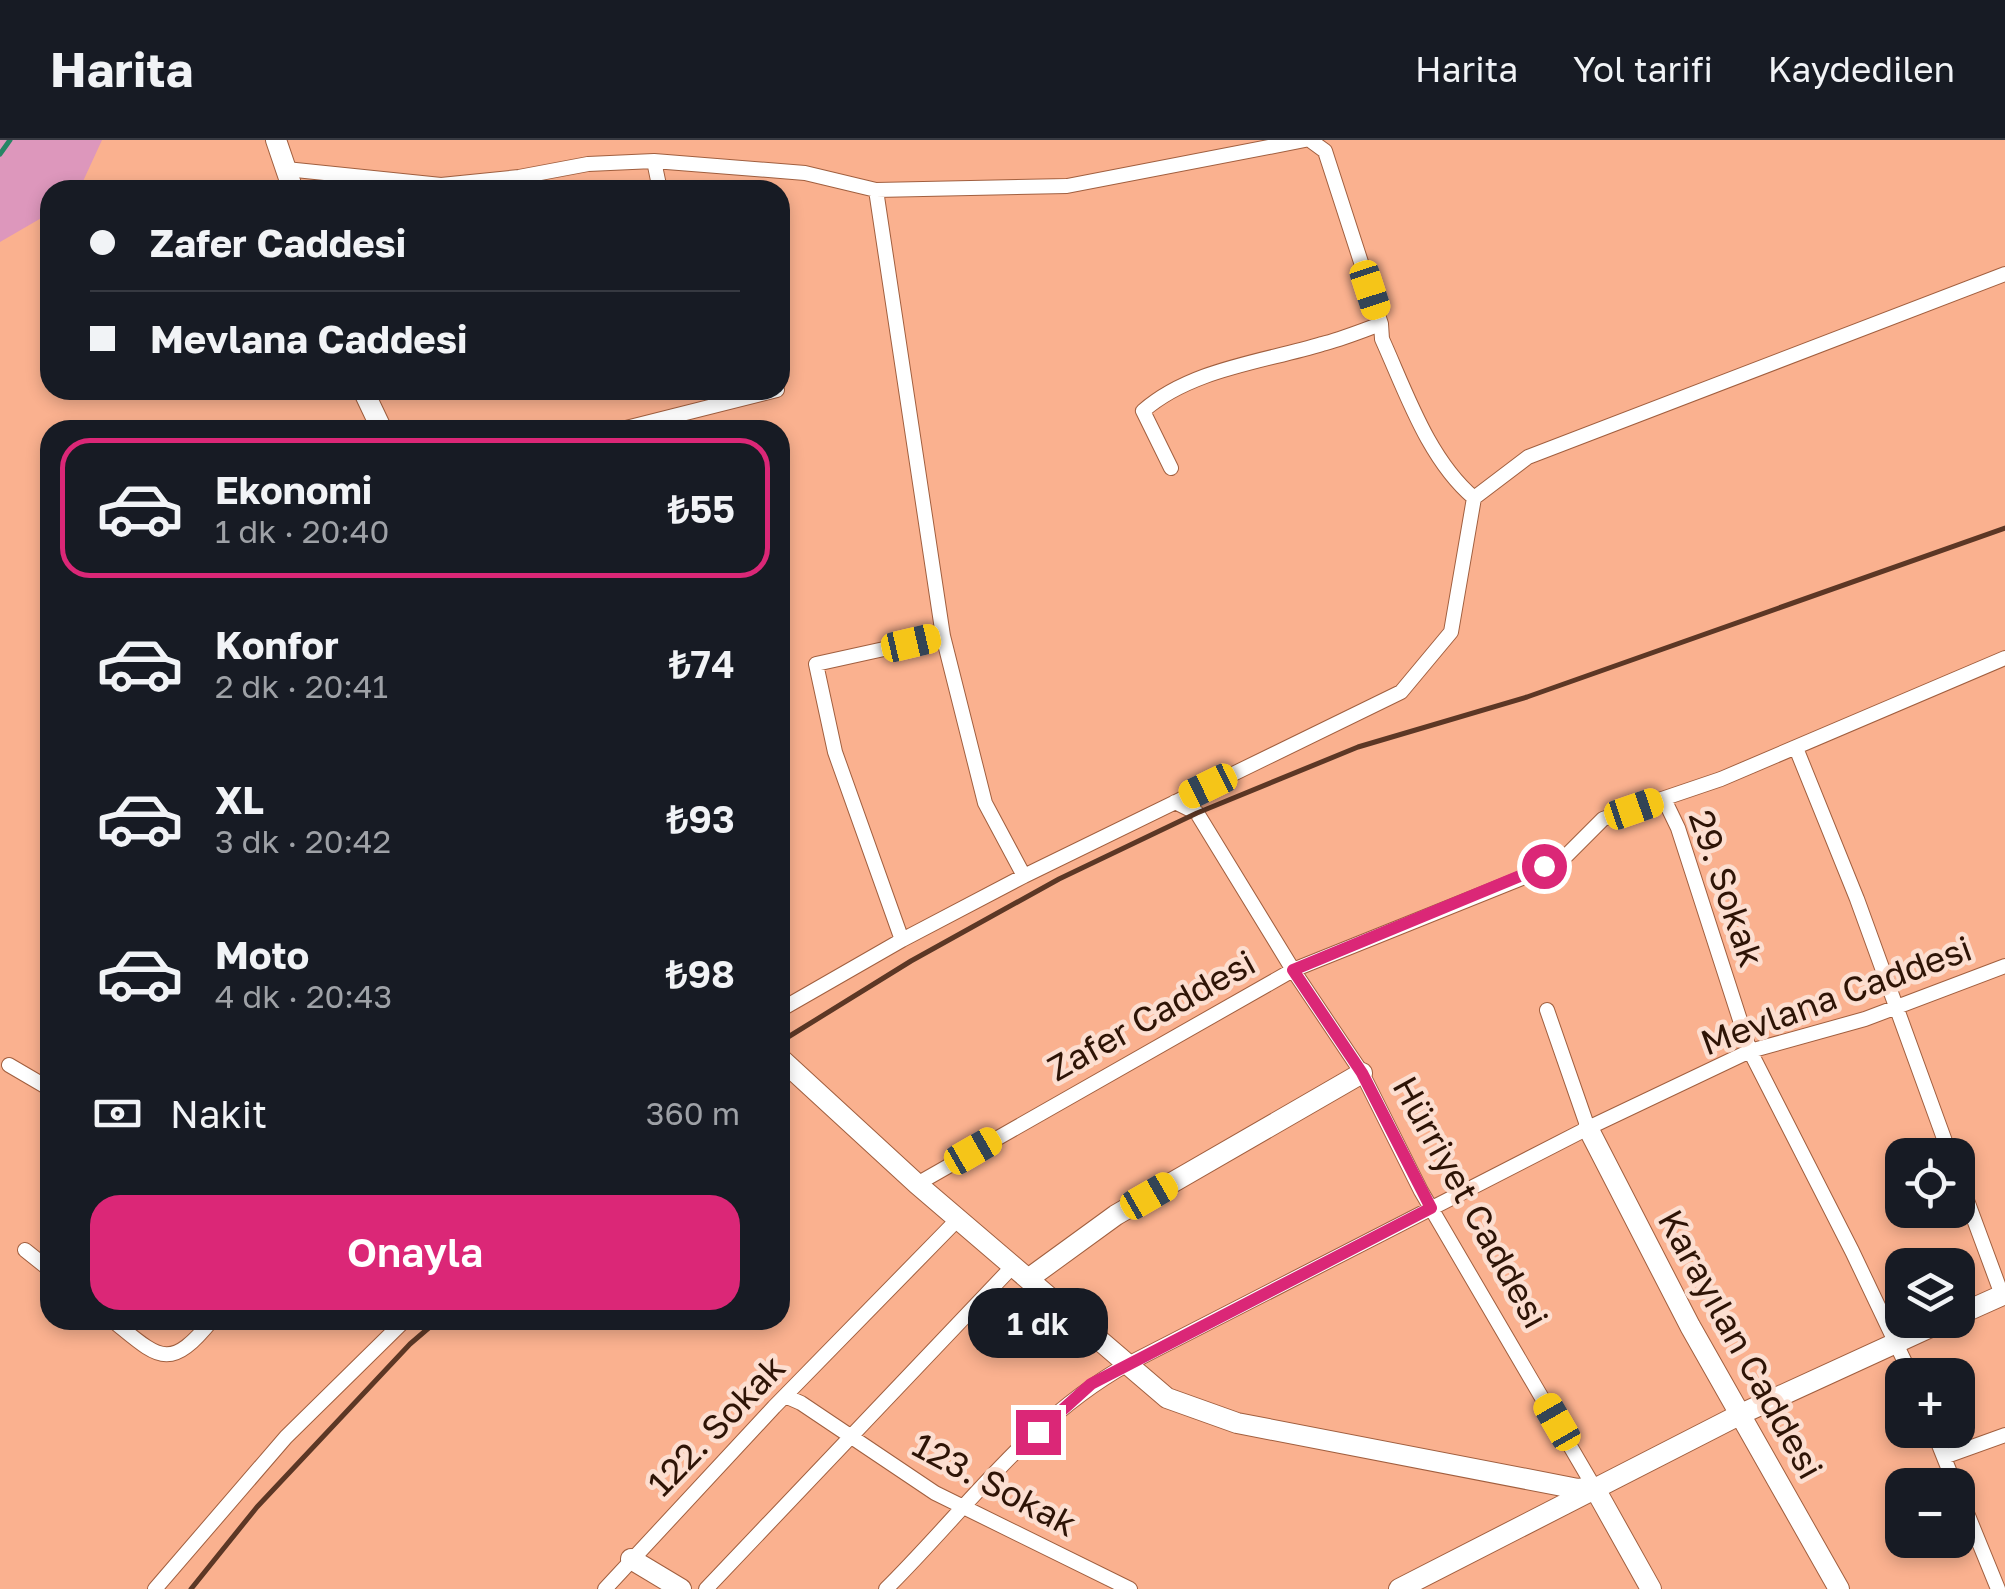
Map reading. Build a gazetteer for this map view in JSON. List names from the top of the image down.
{
  "streets": {
    "street": [
      "29. Sokak",
      "Mevlana Caddesi",
      "Zafer Caddesi",
      "Hürriyet Caddesi",
      "Karayılan Caddesi",
      "122. Sokak",
      "123. Sokak"
    ]
  },
  "crossings": [
    ["29. Sokak", "Mevlana Caddesi"],
    ["29. Sokak", "Zafer Caddesi"],
    ["Mevlana Caddesi", "Hürriyet Caddesi"],
    ["Mevlana Caddesi", "Karayılan Caddesi"],
    ["Mevlana Caddesi", "123. Sokak"],
    ["Zafer Caddesi", "Hürriyet Caddesi"],
    ["122. Sokak", "123. Sokak"]
  ],
  "page": {
    "header": "Harita",
    "nav": ["Harita", "Yol tarifi", "Kaydedilen"],
    "banner": ["Zafer Caddesi", "Mevlana Caddesi"],
    "list": [
      {
        "name": "Ekonomi",
        "note": "1 dk · 20:40",
        "value": "₺55"
      },
      {
        "name": "Konfor",
        "note": "2 dk · 20:41",
        "value": "₺74"
      },
      {
        "name": "XL",
        "note": "3 dk · 20:42",
        "value": "₺93"
      },
      {
        "name": "Moto",
        "note": "4 dk · 20:43",
        "value": "₺98"
      }
    ],
    "pay": ["Nakit", "360 m"],
    "map_buttons": ["+", "−"],
    "buttons": "Onayla",
    "bubble": "1 dk"
  }
}
